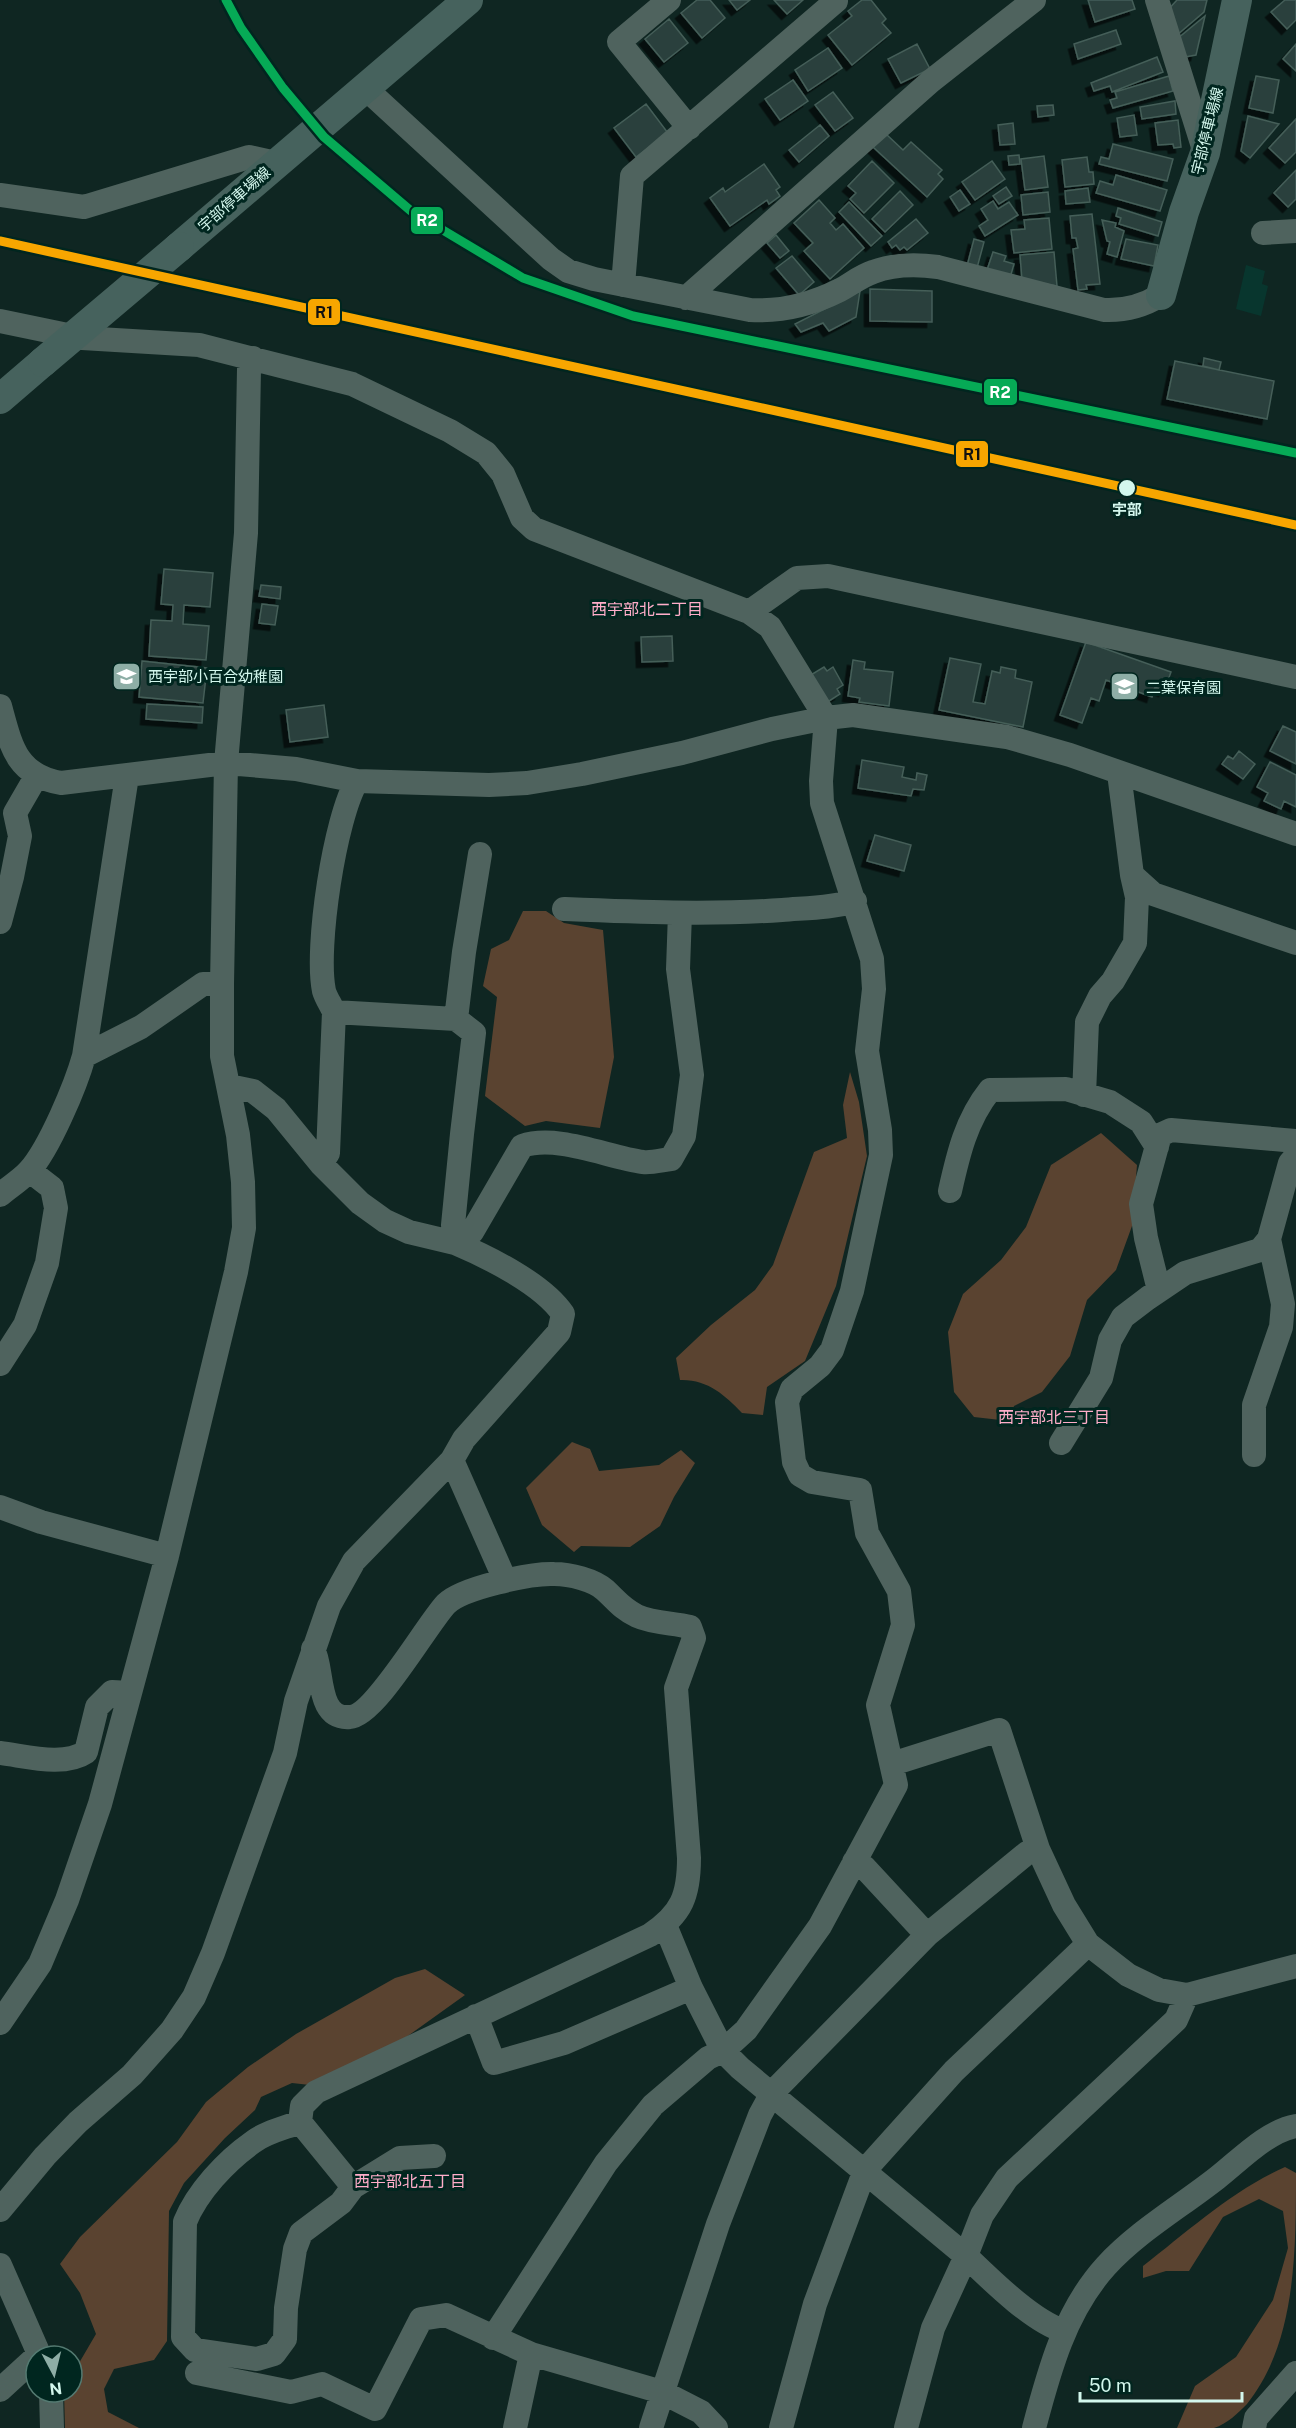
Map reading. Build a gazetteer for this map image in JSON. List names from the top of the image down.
{
  "streets": {
    "main road": ["宇部停車場線"]
  },
  "districts": ["西宇部北二丁目", "西宇部北三丁目", "西宇部北五丁目"],
  "places": {
    "other": ["宇部"],
    "school or university": ["西宇部小百合幼稚園", "二葉保育園"]
  },
  "lines": ["transit line R2", "transit line R1"],
  "scale_bar": "50 m",
  "north": "bottom"
}
